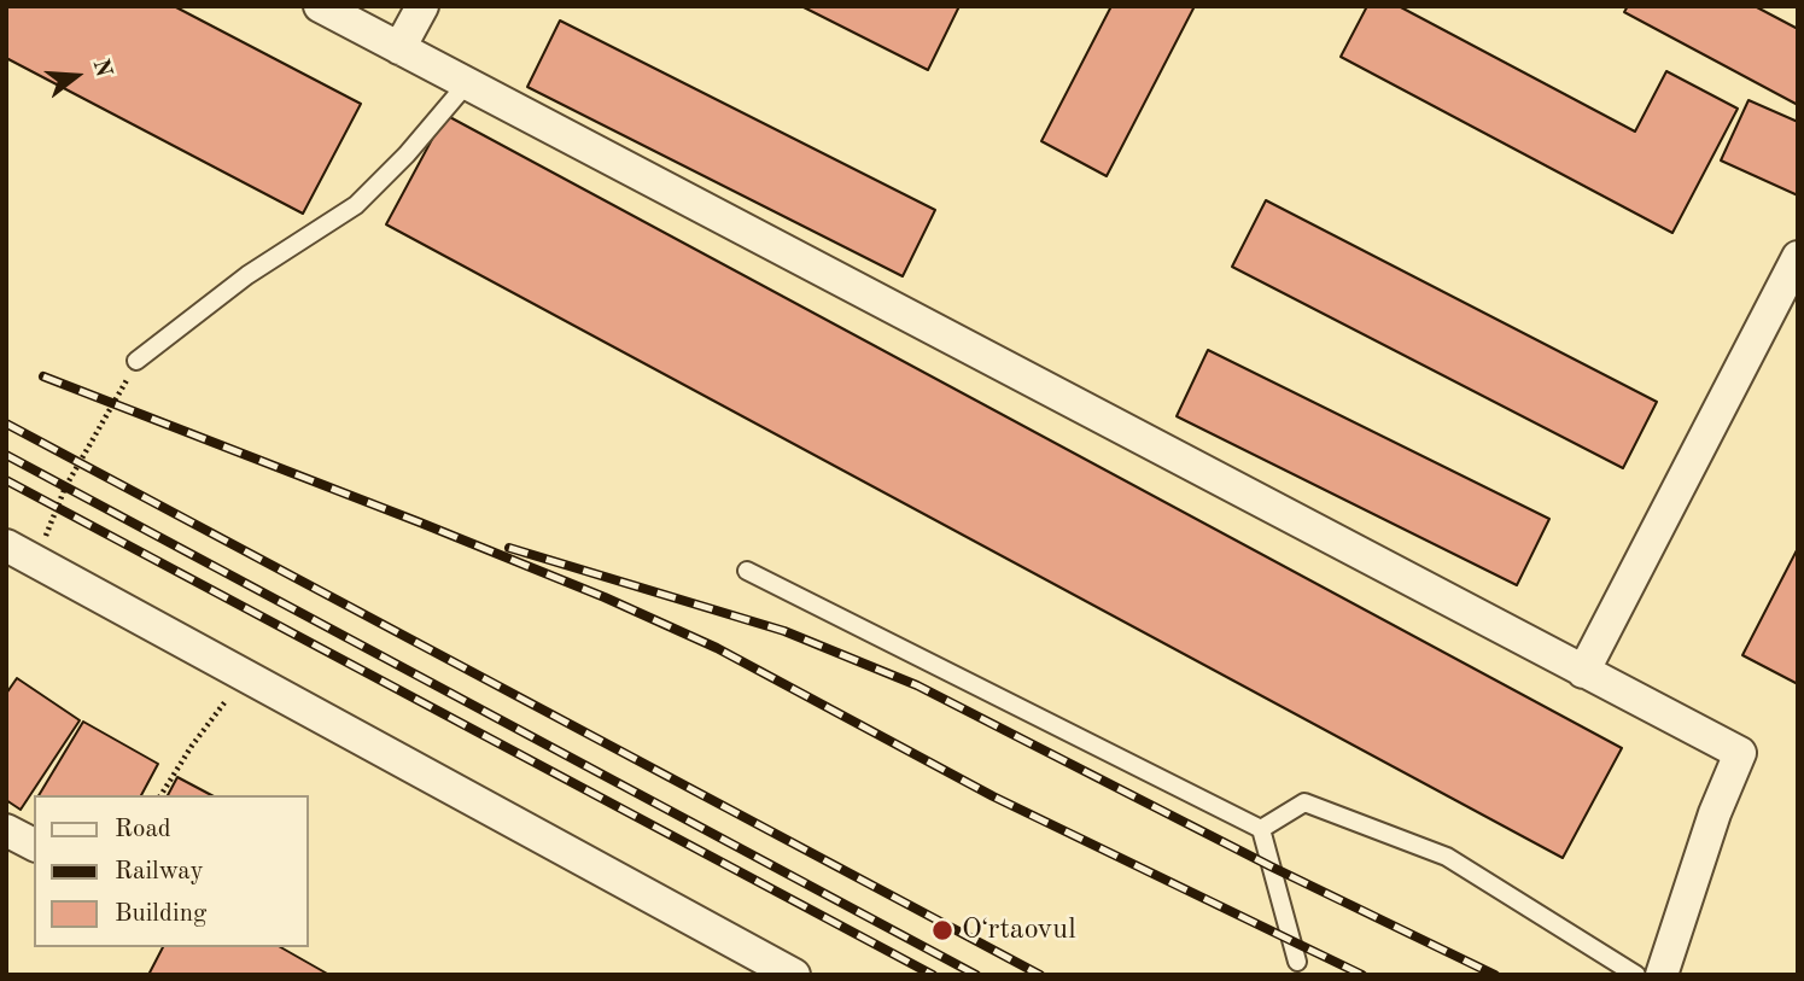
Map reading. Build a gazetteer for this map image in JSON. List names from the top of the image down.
{
  "places": ["Oʻrtaovul"],
  "legend": ["Road", "Railway", "Building"],
  "north": "right"
}
